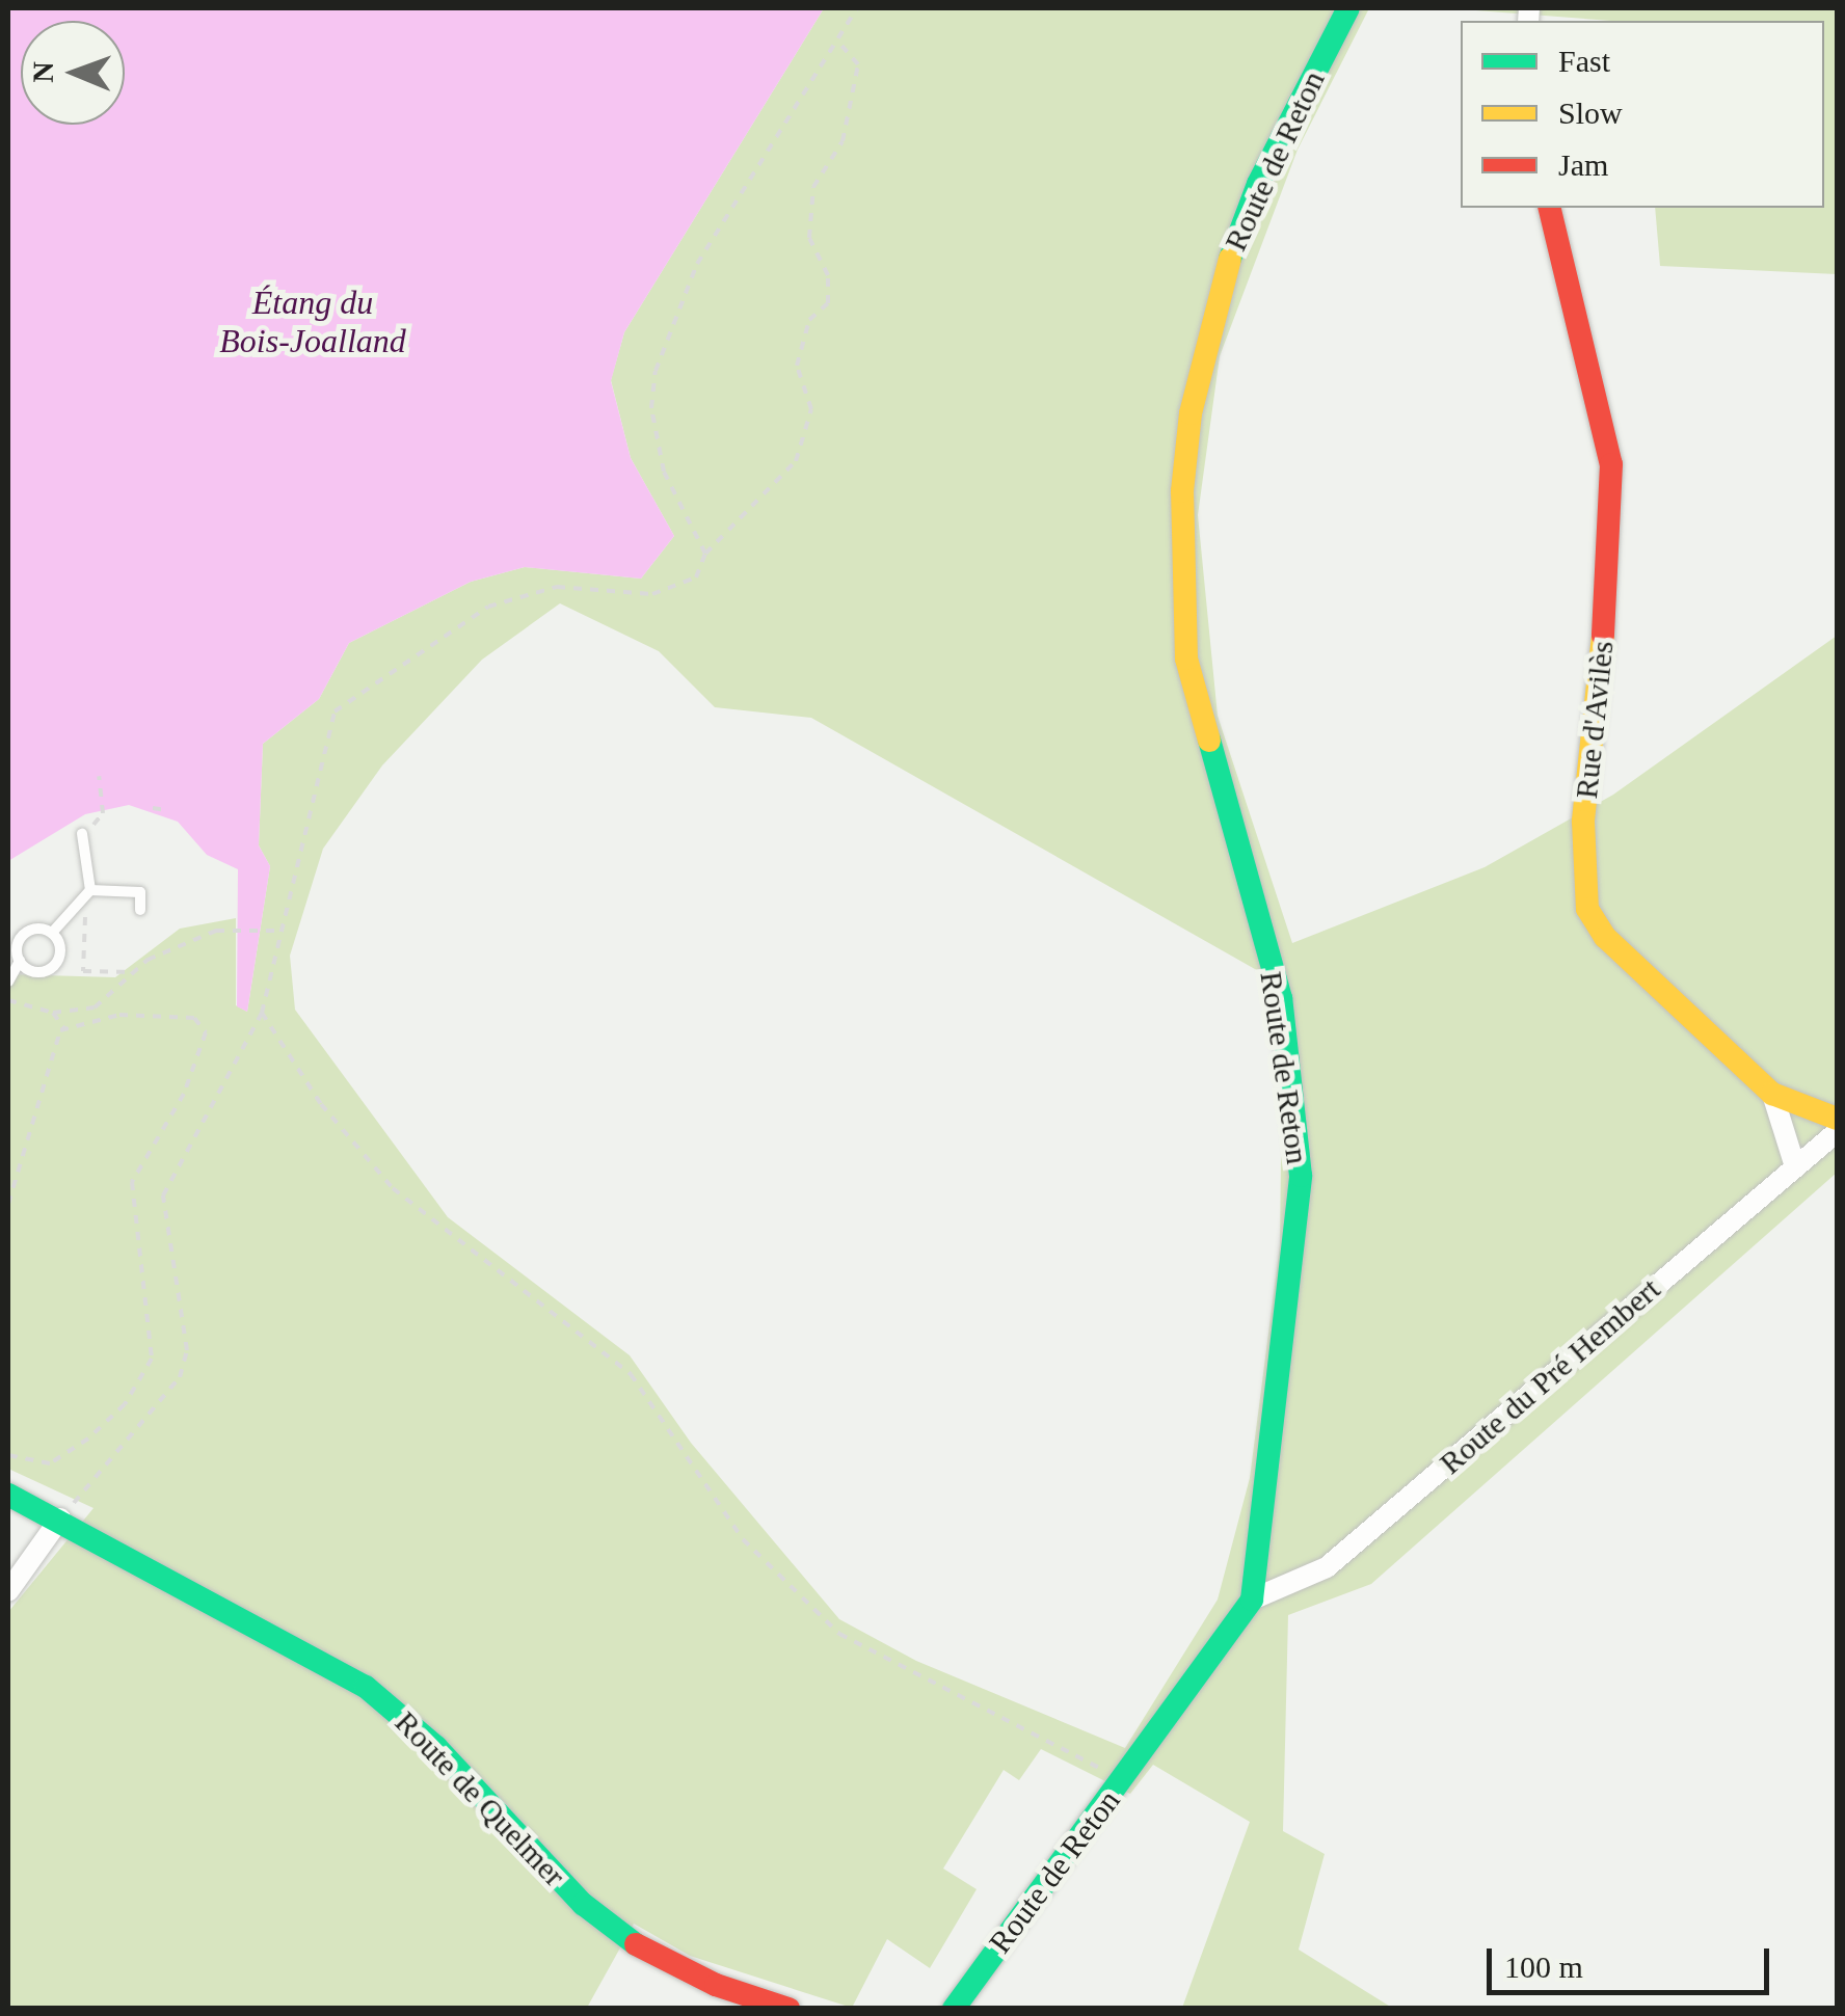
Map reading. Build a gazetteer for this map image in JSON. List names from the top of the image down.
{
  "streets": {
    "street": [
      "Route de Reton",
      "Rue d'Avilès",
      "Route du Pré Hembert",
      "Route de Quelmer"
    ]
  },
  "crossings": [
    ["Route de Reton", "Route du Pré Hembert"]
  ],
  "water": ["Étang du Bois-Joalland"],
  "legend": ["Fast", "Slow", "Jam"],
  "scale_bar": "100 m",
  "north": "left"
}
